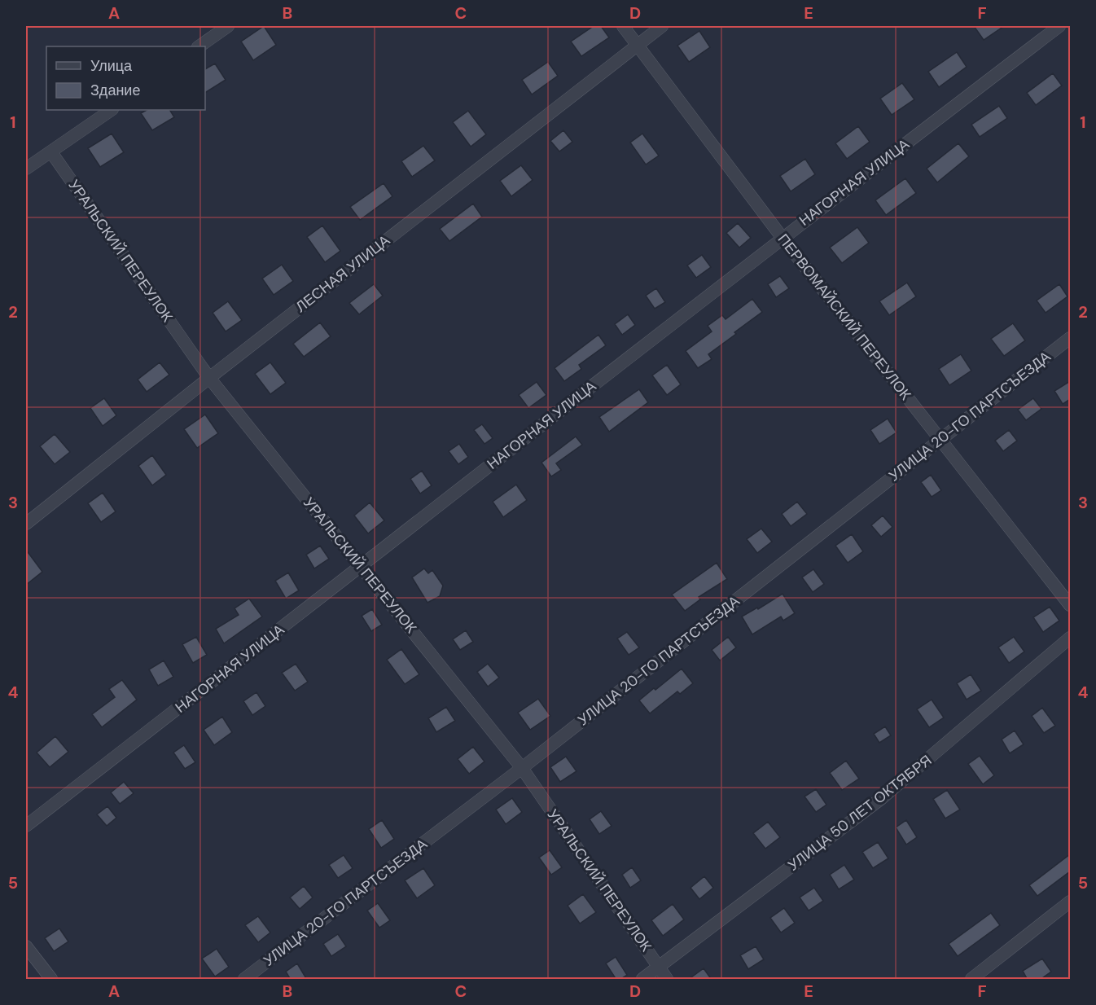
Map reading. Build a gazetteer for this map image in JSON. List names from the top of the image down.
{
  "streets": {
    "street": [
      "НАГОРНАЯ УЛИЦА",
      "УРАЛЬСКИЙ ПЕРЕУЛОК",
      "ЛЕСНАЯ УЛИЦА",
      "ПЕРВОМАЙСКИЙ ПЕРЕУЛОК",
      "УЛИЦА 20-ГО ПАРТСЪЕЗДА",
      "УЛИЦА 50 ЛЕТ ОКТЯБРЯ"
    ]
  },
  "crossings": [
    ["НАГОРНАЯ УЛИЦА", "УРАЛЬСКИЙ ПЕРЕУЛОК"],
    ["НАГОРНАЯ УЛИЦА", "ПЕРВОМАЙСКИЙ ПЕРЕУЛОК"],
    ["УРАЛЬСКИЙ ПЕРЕУЛОК", "ЛЕСНАЯ УЛИЦА"],
    ["УРАЛЬСКИЙ ПЕРЕУЛОК", "УЛИЦА 20-ГО ПАРТСЪЕЗДА"],
    ["УРАЛЬСКИЙ ПЕРЕУЛОК", "УЛИЦА 50 ЛЕТ ОКТЯБРЯ"],
    ["ЛЕСНАЯ УЛИЦА", "ПЕРВОМАЙСКИЙ ПЕРЕУЛОК"],
    ["ПЕРВОМАЙСКИЙ ПЕРЕУЛОК", "УЛИЦА 20-ГО ПАРТСЪЕЗДА"]
  ],
  "legend": ["Улица", "Здание"],
  "grid": {
    "columns": [
      "A",
      "B",
      "C",
      "D",
      "E",
      "F"
    ],
    "rows": [
      "1",
      "2",
      "3",
      "4",
      "5"
    ]
  }
}
